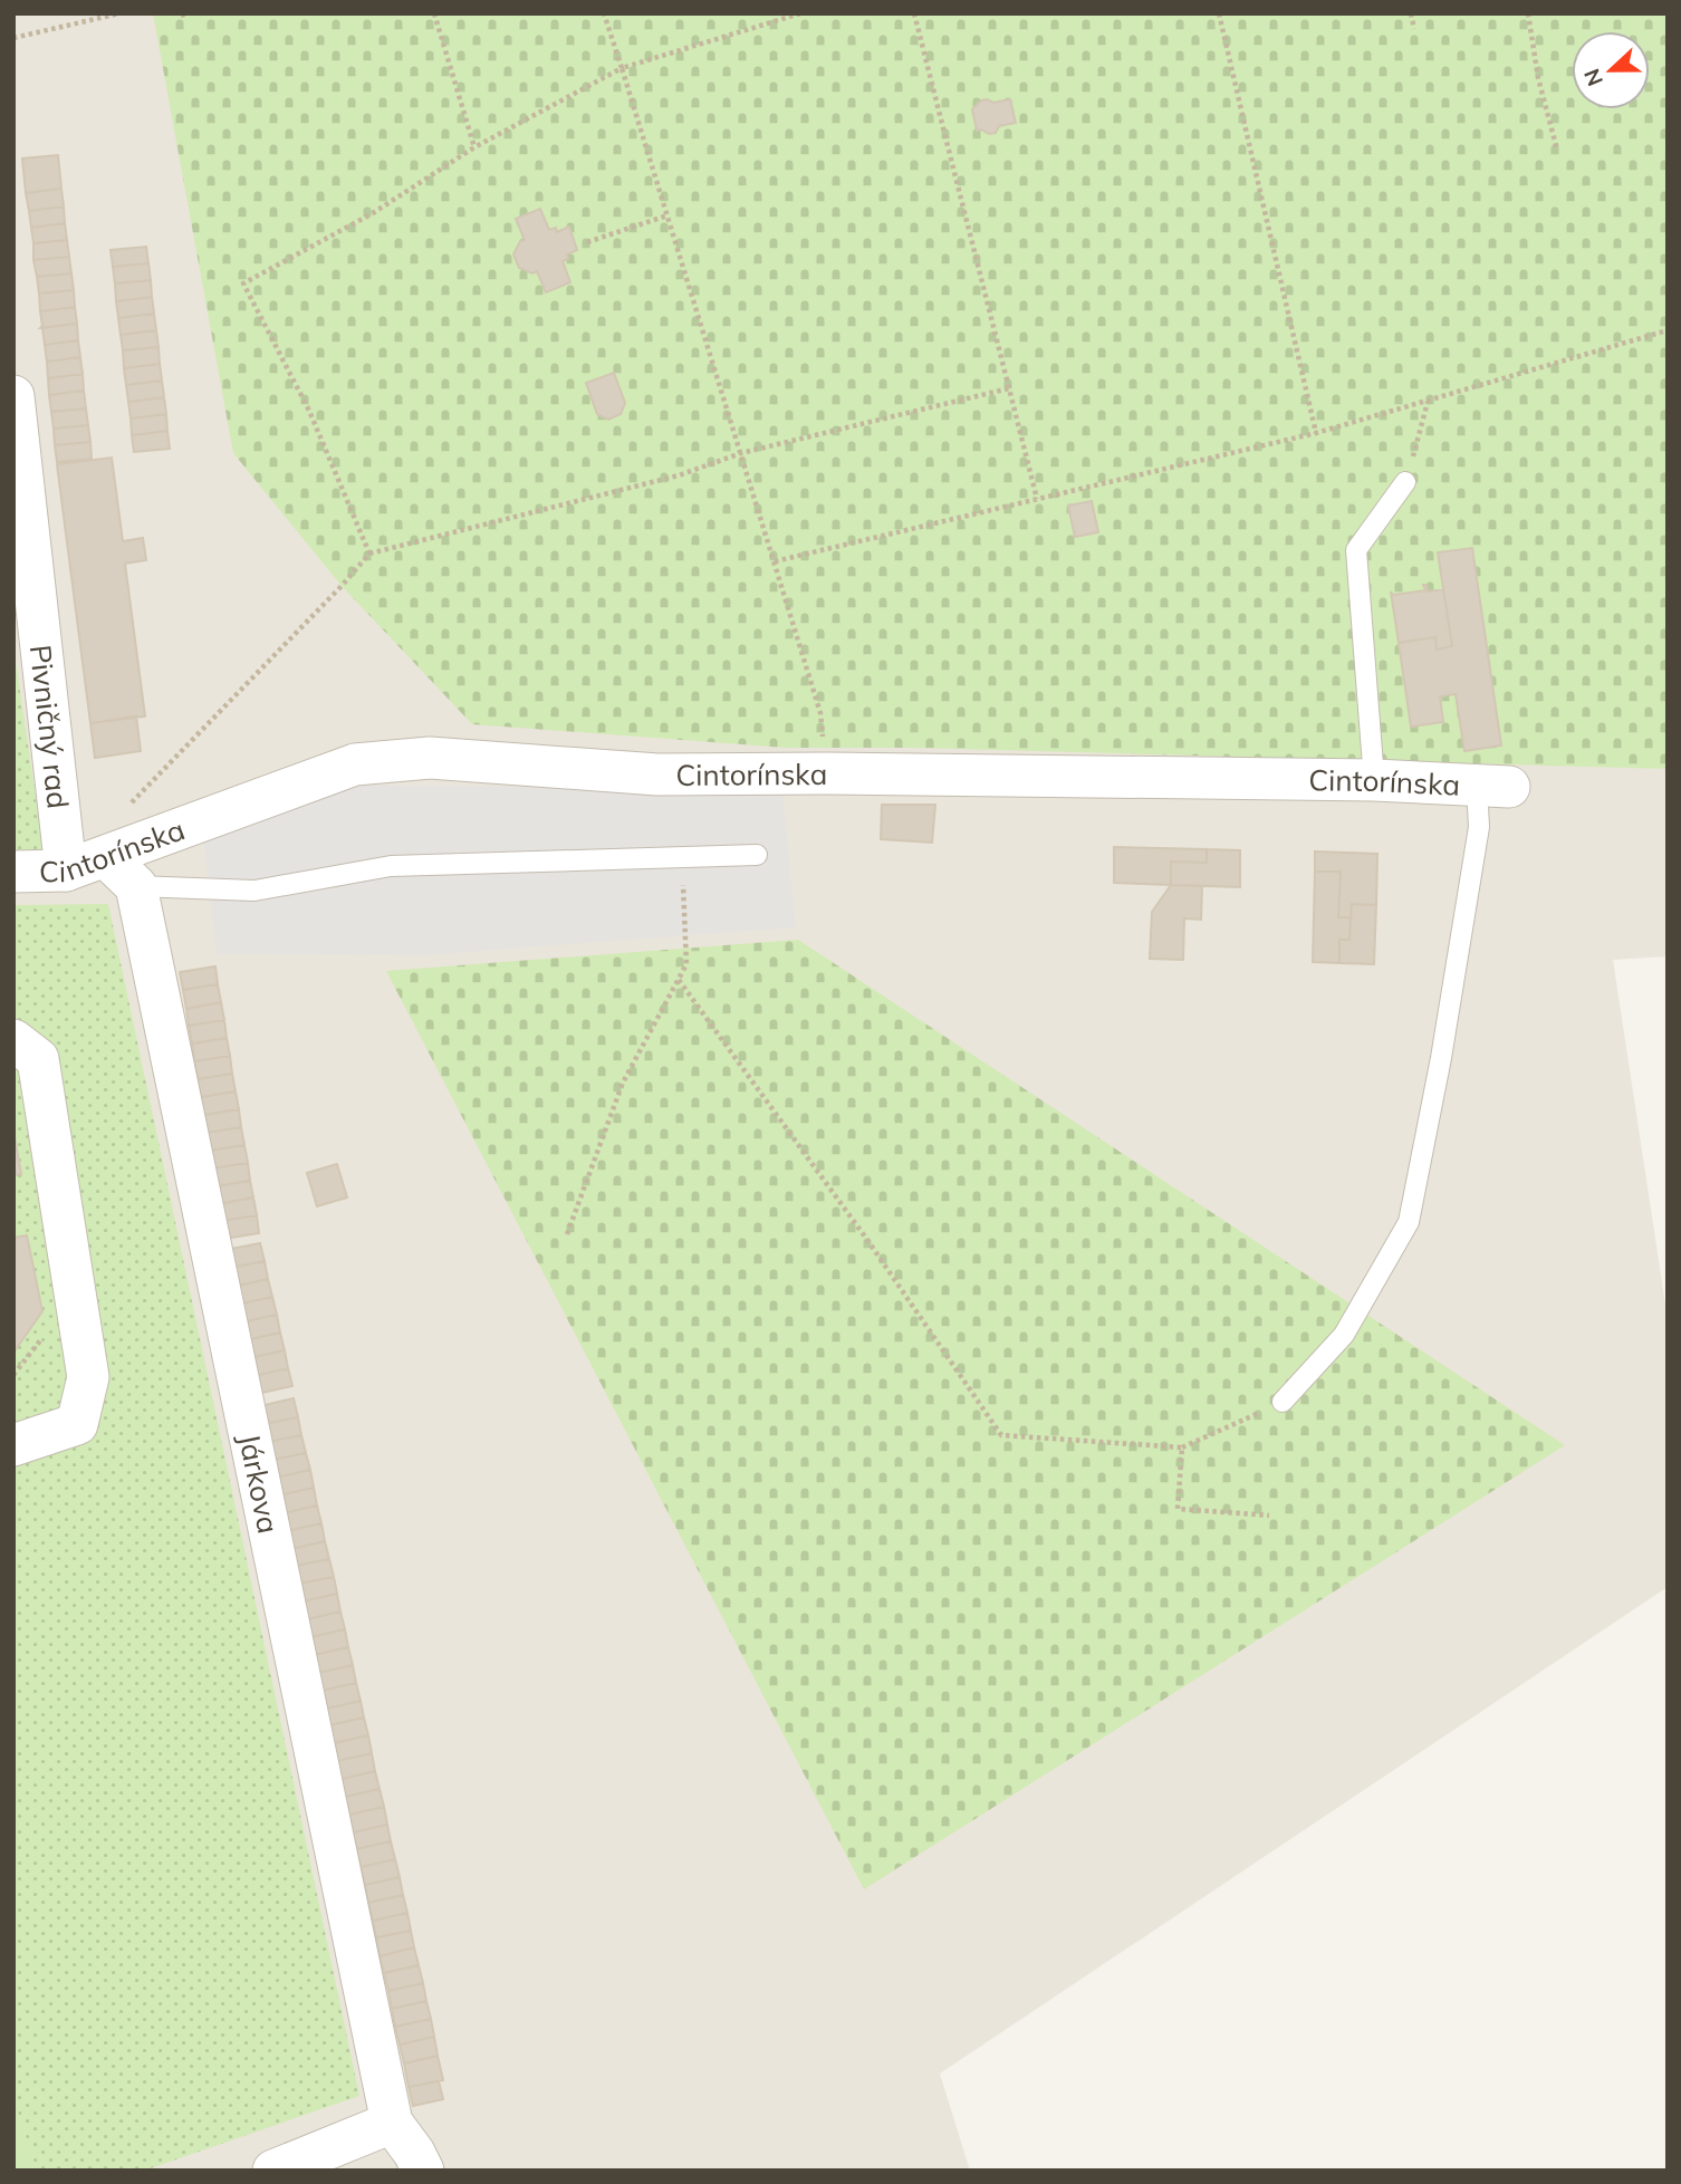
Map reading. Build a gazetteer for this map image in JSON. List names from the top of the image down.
{
  "streets": {
    "street": ["Pivničný rad", "Cintorínska", "Járkova"]
  },
  "crossings": [
    ["Pivničný rad", "Cintorínska"]
  ],
  "north": "left"
}
